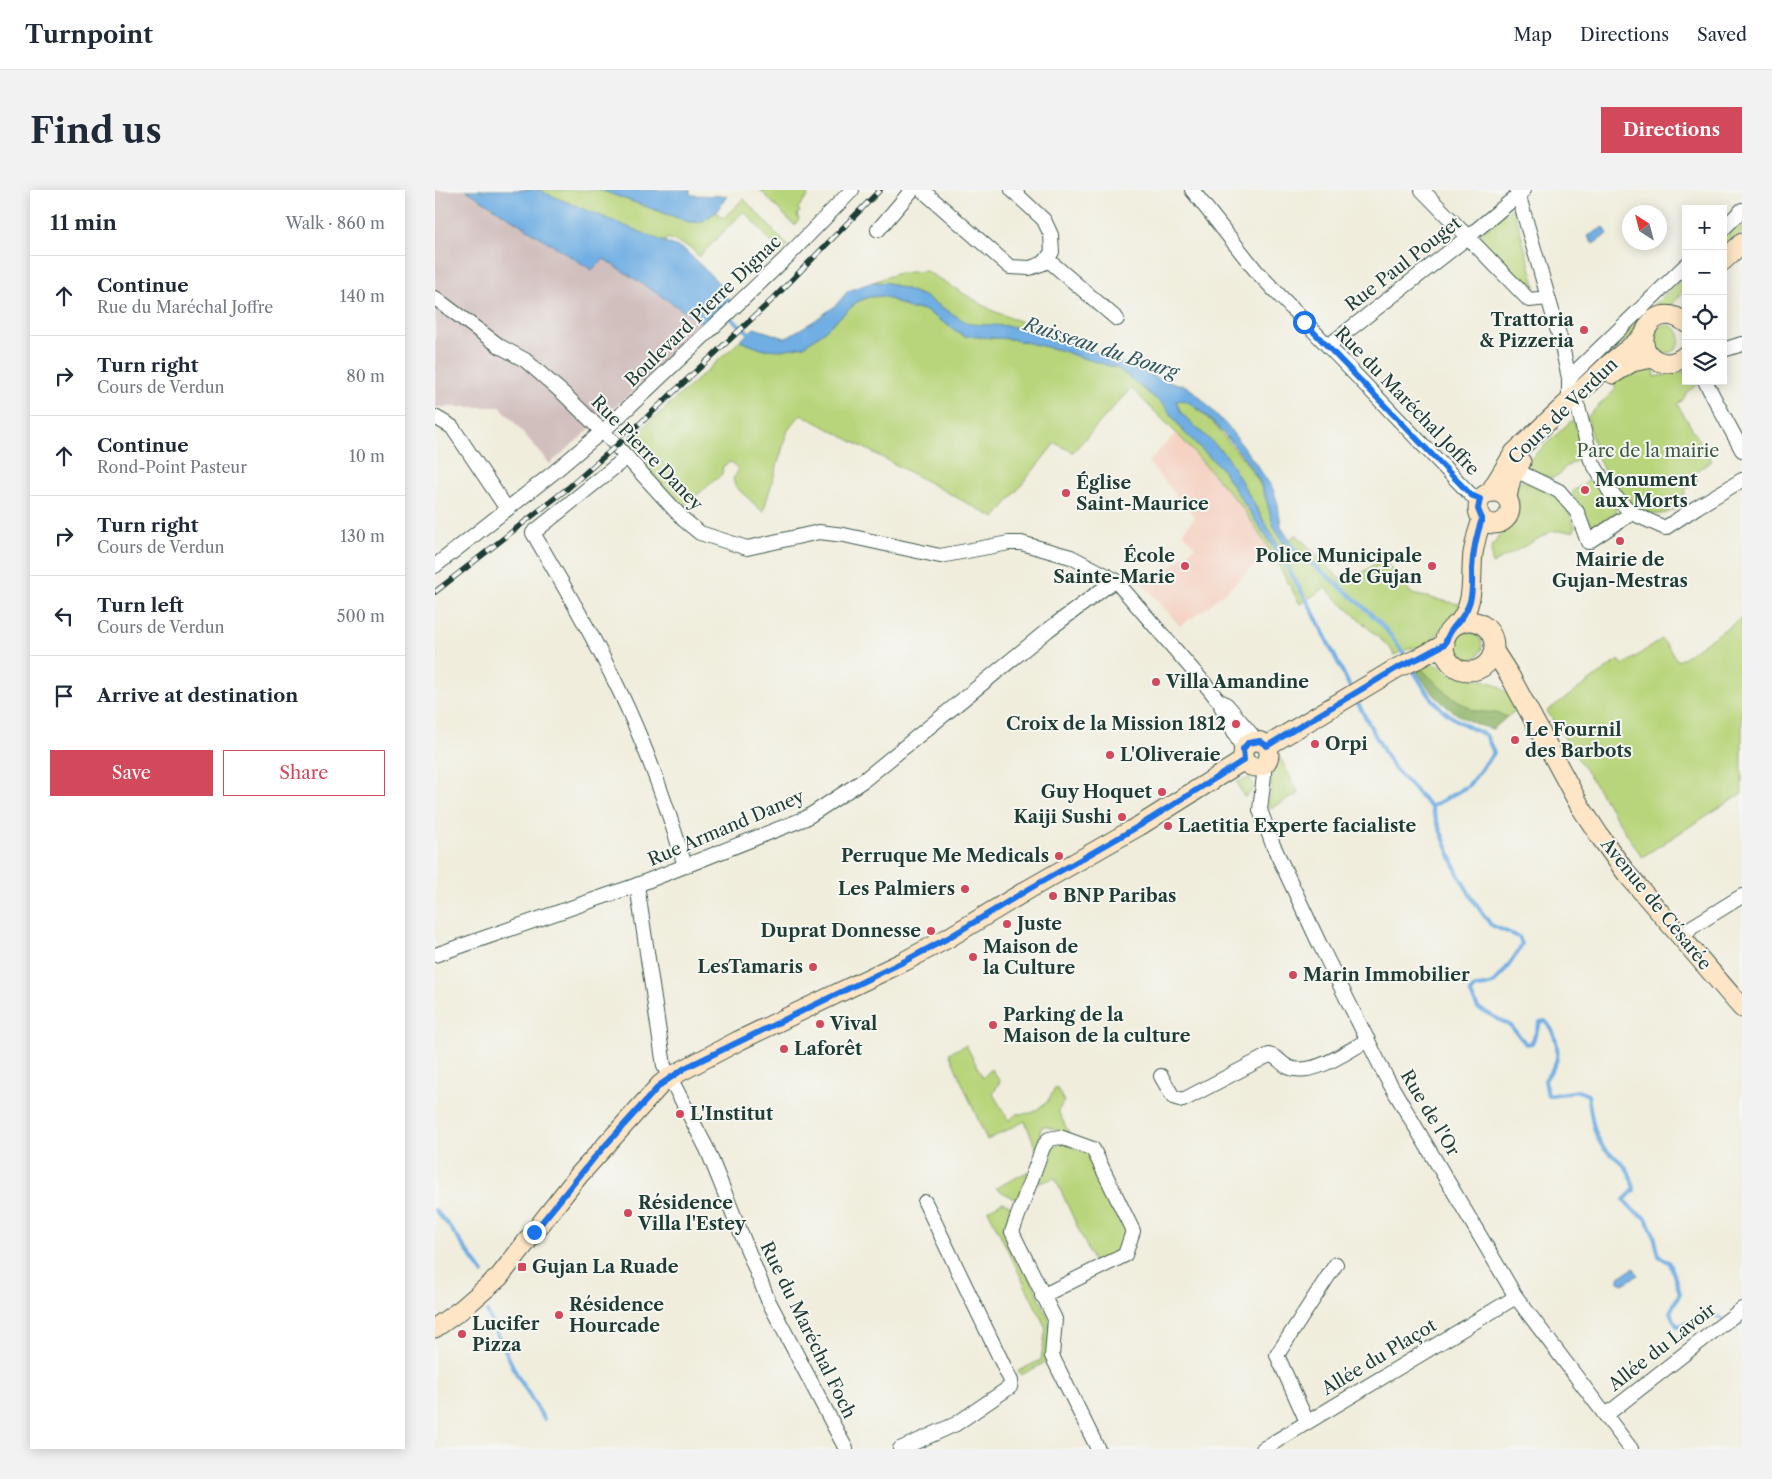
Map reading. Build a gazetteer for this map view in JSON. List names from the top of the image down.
{
  "streets": {
    "main road": ["Cours de Verdun", "Avenue de Césarée"],
    "street": [
      "Rue Paul Pouget",
      "Boulevard Pierre Dignac",
      "Rue du Maréchal Joffre",
      "Rue Pierre Daney",
      "Rue Armand Daney",
      "Rue de l'Or",
      "Rue du Maréchal Foch",
      "Allée du Lavoir",
      "Allée du Plaçot"
    ]
  },
  "crossings": [
    ["Rue Paul Pouget", "Rue du Maréchal Joffre"],
    ["Boulevard Pierre Dignac", "Rue Pierre Daney"],
    ["Rue du Maréchal Joffre", "Cours de Verdun"],
    ["Rue Pierre Daney", "Rue Armand Daney"],
    ["Rue Armand Daney", "Rue du Maréchal Foch"],
    ["Rue de l'Or", "Allée du Lavoir"],
    ["Rue de l'Or", "Allée du Plaçot"]
  ],
  "water": ["Ruisseau du Bourg"],
  "parks": ["Parc de la mairie"],
  "places": {
    "other": [
      "Trattoria & Pizzeria",
      "Monument aux Morts",
      "Église Saint-Maurice",
      "Mairie de Gujan-Mestras",
      "École Sainte-Marie",
      "Police Municipale de Gujan",
      "Villa Amandine",
      "Croix de la Mission 1812",
      "Le Fournil des Barbots",
      "Orpi",
      "L'Oliveraie",
      "Guy Hoquet",
      "Kaiji Sushi",
      "Laetitia Experte facialiste",
      "Perruque Me Medicals",
      "Les Palmiers",
      "BNP Paribas",
      "Juste",
      "Duprat Donnesse",
      "Maison de la Culture",
      "LesTamaris",
      "Marin Immobilier",
      "Vival",
      "Parking de la Maison de la culture",
      "Laforêt",
      "L'Institut",
      "Résidence Villa l'Estey",
      "Résidence Hourcade",
      "Lucifer Pizza"
    ],
    "transit": ["Gujan La Ruade"]
  },
  "north": "top left",
  "page": {
    "header": "Turnpoint",
    "nav": ["Map", "Directions", "Saved"],
    "buttons": [
      "Directions",
      ["Save", "Share"]
    ],
    "title": "Find us",
    "heading": ["11 min", "Walk · 860 m"],
    "map_buttons": ["+", "−"],
    "list": [
      ["Continue", "Rue du Maréchal Joffre", "140 m"],
      ["Turn right", "Cours de Verdun", "80 m"],
      ["Continue", "Rond-Point Pasteur", "10 m"],
      ["Turn right", "Cours de Verdun", "130 m"],
      ["Turn left", "Cours de Verdun", "500 m"],
      "Arrive at destination"
    ]
  }
}
